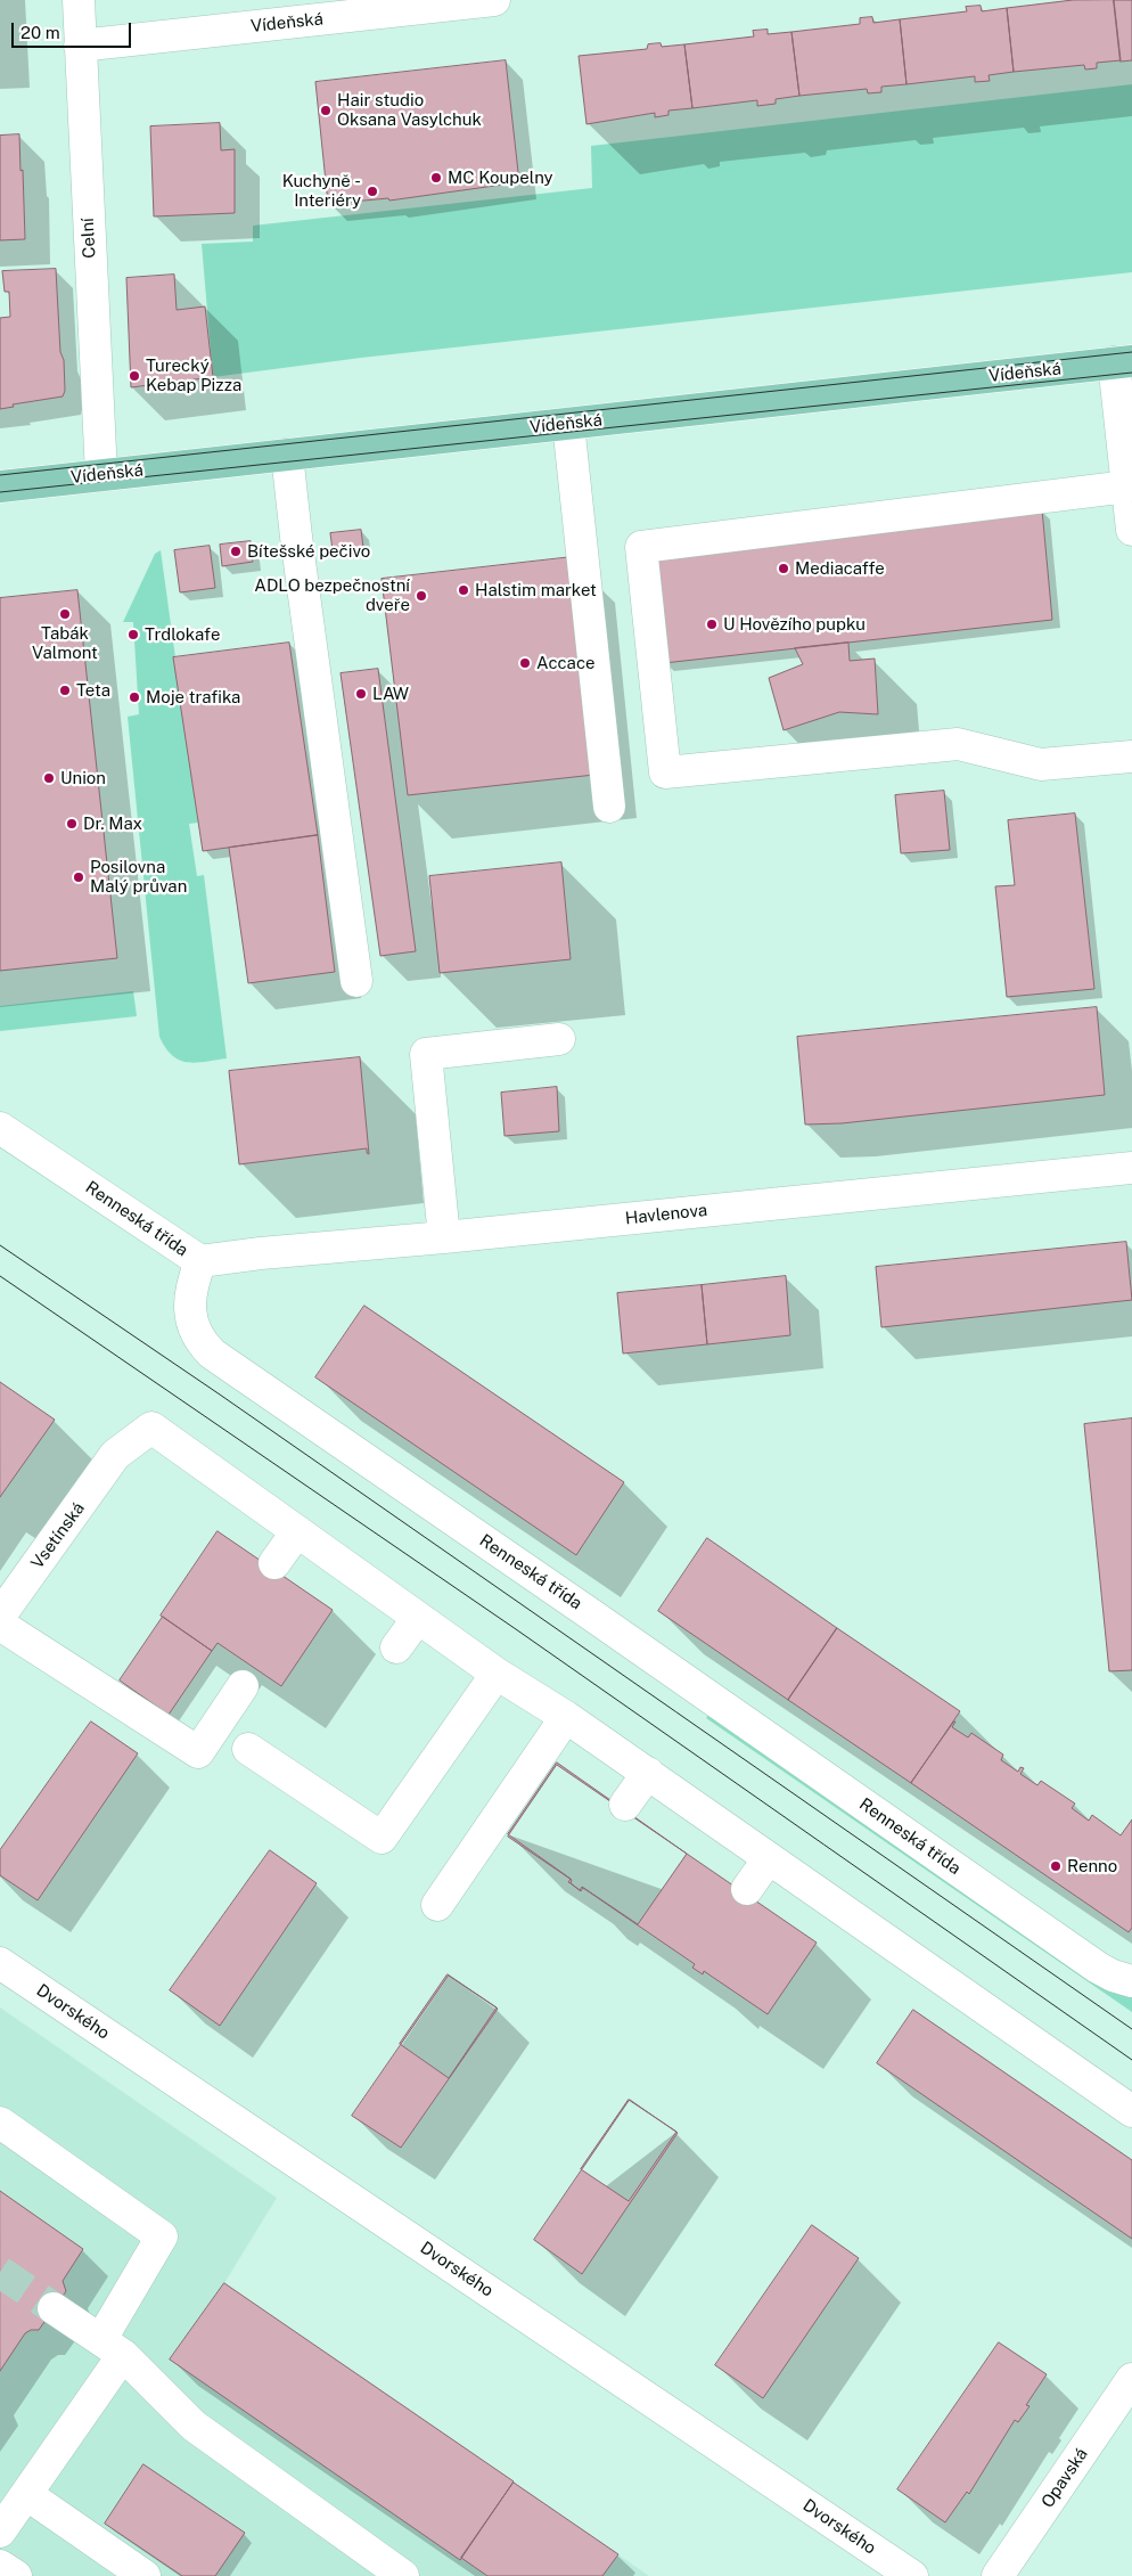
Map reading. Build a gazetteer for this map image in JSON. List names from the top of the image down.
{
  "streets": {
    "main road": ["Vídeňská"],
    "street": [
      "Celní",
      "Havlenova",
      "Renneská třída",
      "Vsetínská",
      "Dvorského",
      "Opavská"
    ]
  },
  "crossings": [
    ["Vídeňská", "Celní"],
    ["Havlenova", "Renneská třída"]
  ],
  "places": [
    "Hair studio Oksana Vasylchuk",
    "MC Koupelny",
    "Kuchyně - Interiéry",
    "Turecký Kebap Pizza",
    "Bítešské pečivo",
    "Mediacaffe",
    "Halstim market",
    "ADLO bezpečnostní dveře",
    "Tabák Valmont",
    "U Hovězího pupku",
    "Trdlokafe",
    "Accace",
    "Teta",
    "LAW",
    "Moje trafika",
    "Union",
    "Dr. Max",
    "Posilovna Malý průvan",
    "Renno"
  ],
  "scale_bar": "20 m"
}
